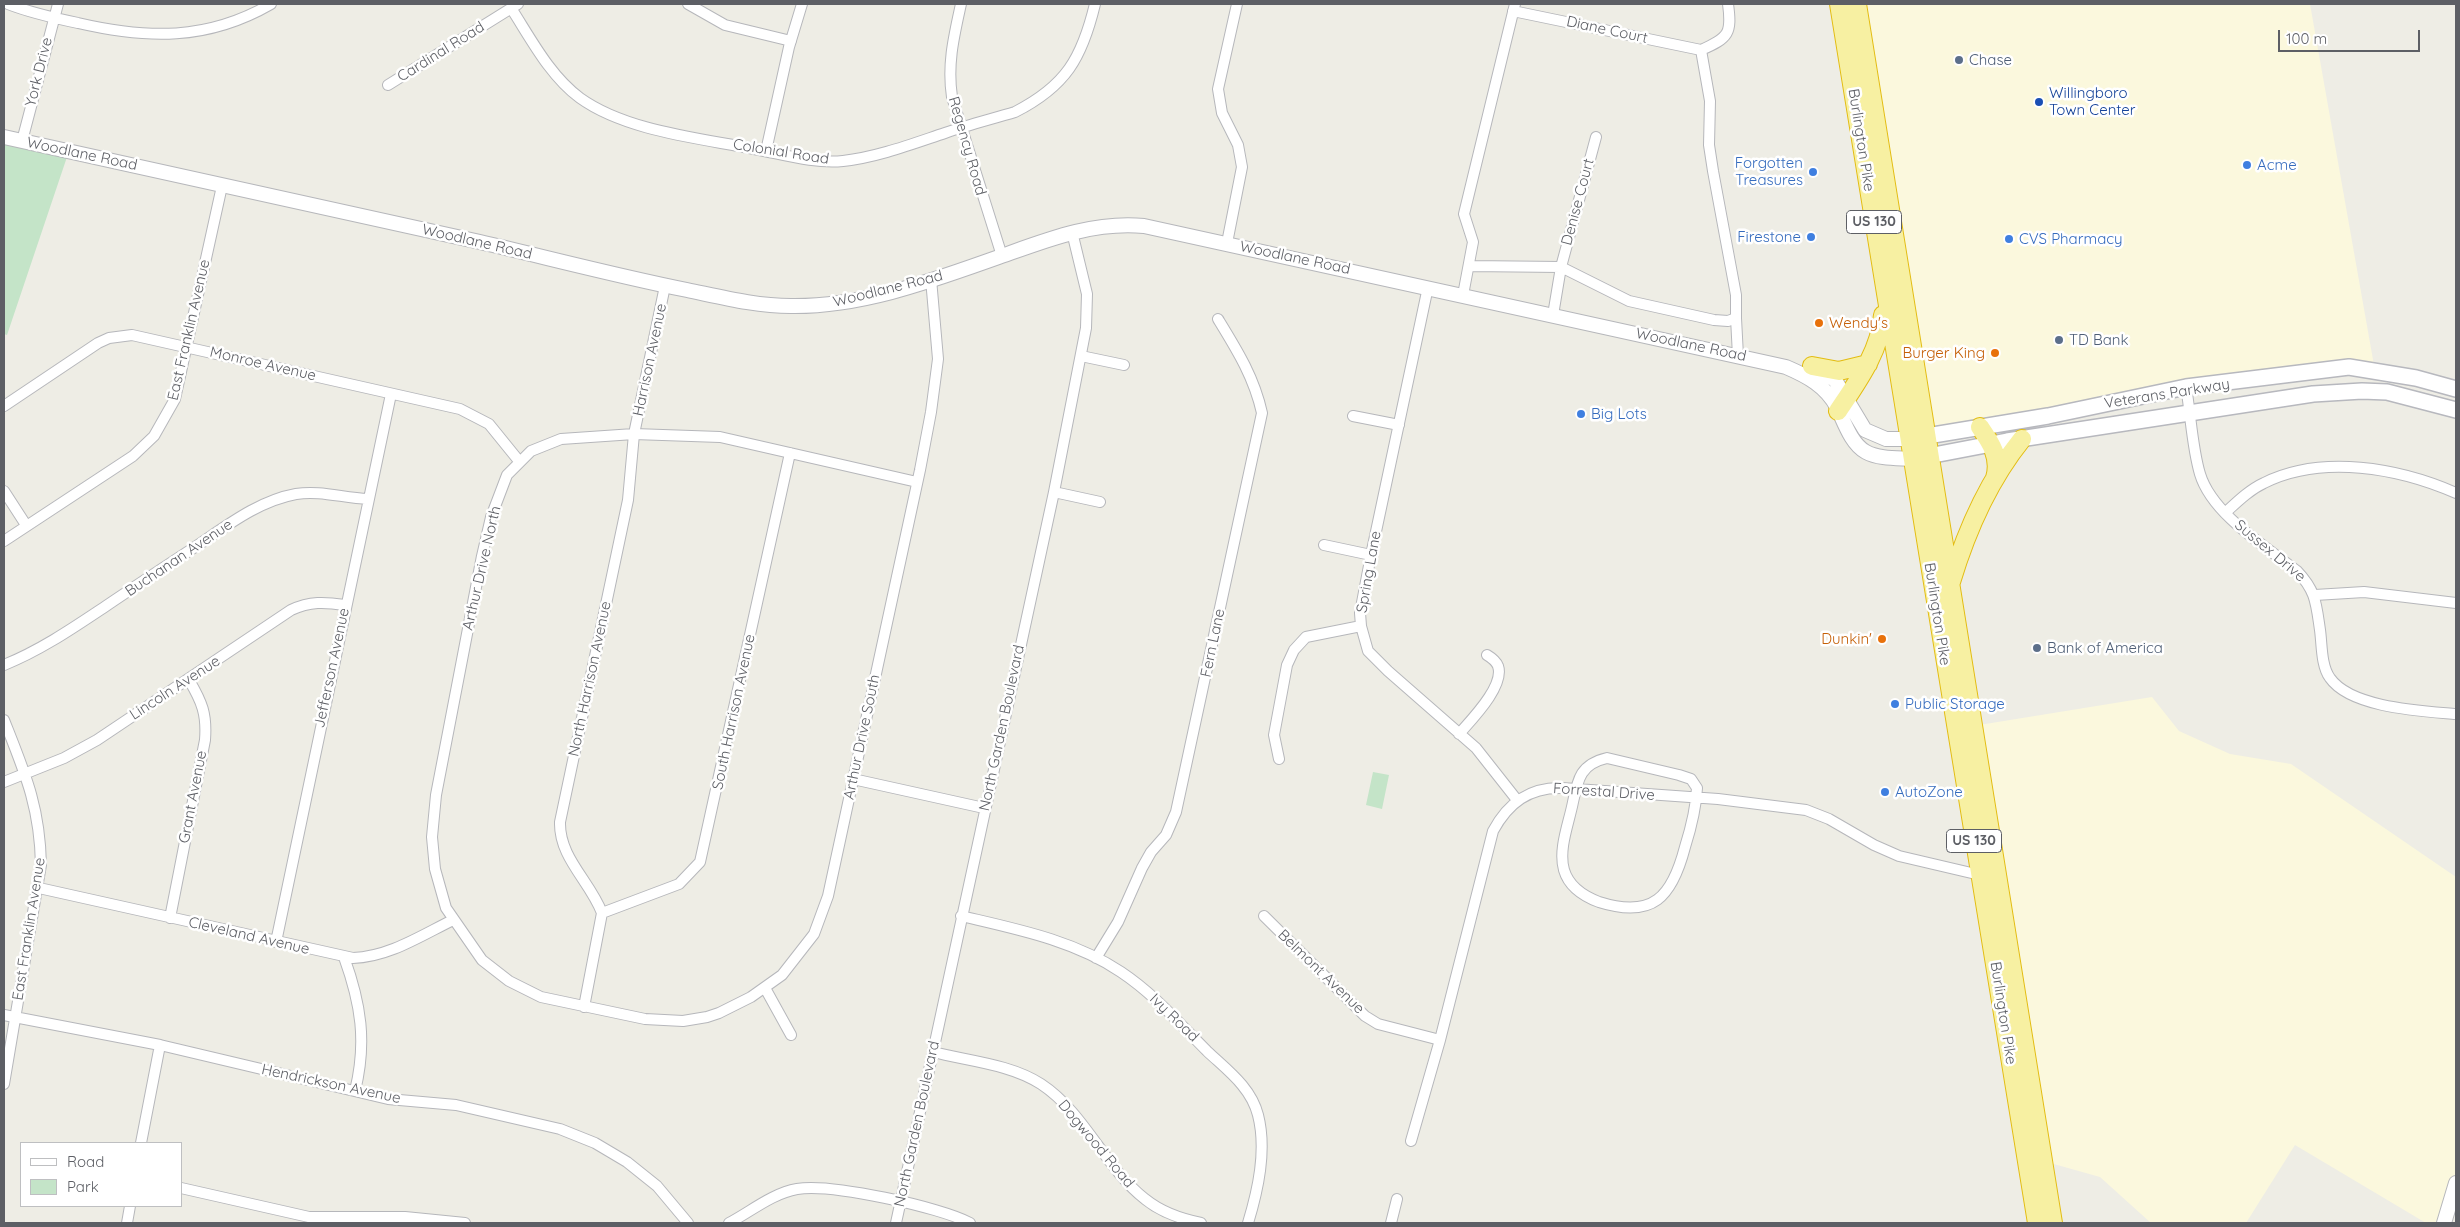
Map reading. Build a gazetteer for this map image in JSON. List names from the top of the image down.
{
  "streets": {
    "highway": ["Burlington Pike", "US 130"],
    "main road": ["Veterans Parkway"],
    "street": [
      "Diane Court",
      "Cardinal Road",
      "York Drive",
      "Regency Road",
      "Colonial Road",
      "Woodlane Road",
      "Denise Court",
      "East Franklin Avenue",
      "Harrison Avenue",
      "Monroe Avenue",
      "Sussex Drive",
      "Buchanan Avenue",
      "Arthur Drive North",
      "Spring Lane",
      "Fern Lane",
      "Jefferson Avenue",
      "North Harrison Avenue",
      "Lincoln Avenue",
      "South Harrison Avenue",
      "North Garden Boulevard",
      "Arthur Drive South",
      "Forrestal Drive",
      "Grant Avenue",
      "Cleveland Avenue",
      "Belmont Avenue",
      "Ivy Road",
      "Hendrickson Avenue",
      "Dogwood Road"
    ]
  },
  "crossings": [
    ["Cardinal Road", "Colonial Road"],
    ["York Drive", "Woodlane Road"],
    ["Burlington Pike", "Woodlane Road"],
    ["Burlington Pike", "Veterans Parkway"],
    ["Burlington Pike", "Forrestal Drive"],
    ["Regency Road", "Colonial Road"],
    ["Regency Road", "Woodlane Road"],
    ["Woodlane Road", "Denise Court"],
    ["Woodlane Road", "East Franklin Avenue"],
    ["Woodlane Road", "Harrison Avenue"],
    ["Woodlane Road", "Veterans Parkway"],
    ["Woodlane Road", "Spring Lane"],
    ["Woodlane Road", "North Garden Boulevard"],
    ["Woodlane Road", "Arthur Drive South"],
    ["East Franklin Avenue", "Monroe Avenue"],
    ["East Franklin Avenue", "Lincoln Avenue"],
    ["East Franklin Avenue", "Cleveland Avenue"],
    ["East Franklin Avenue", "Hendrickson Avenue"],
    ["Harrison Avenue", "Arthur Drive North"],
    ["Harrison Avenue", "North Harrison Avenue"],
    ["Monroe Avenue", "Arthur Drive North"],
    ["Monroe Avenue", "Jefferson Avenue"],
    ["Veterans Parkway", "Sussex Drive"],
    ["Buchanan Avenue", "Jefferson Avenue"],
    ["Arthur Drive North", "North Harrison Avenue"],
    ["Arthur Drive North", "South Harrison Avenue"],
    ["Arthur Drive North", "Arthur Drive South"],
    ["Arthur Drive North", "Cleveland Avenue"],
    ["Spring Lane", "Forrestal Drive"],
    ["Fern Lane", "Ivy Road"],
    ["Jefferson Avenue", "Lincoln Avenue"],
    ["Jefferson Avenue", "Cleveland Avenue"],
    ["North Harrison Avenue", "South Harrison Avenue"],
    ["Lincoln Avenue", "Grant Avenue"],
    ["North Garden Boulevard", "Ivy Road"],
    ["North Garden Boulevard", "Dogwood Road"],
    ["Forrestal Drive", "Belmont Avenue"],
    ["Grant Avenue", "Cleveland Avenue"]
  ],
  "places": [
    "Chase",
    "Willingboro Town Center",
    "Acme",
    "Forgotten Treasures",
    "Firestone",
    "CVS Pharmacy",
    "Wendy's",
    "TD Bank",
    "Burger King",
    "Big Lots",
    "Dunkin'",
    "Bank of America",
    "Public Storage",
    "AutoZone"
  ],
  "legend": ["Road", "Park"],
  "scale_bar": "100 m"
}
